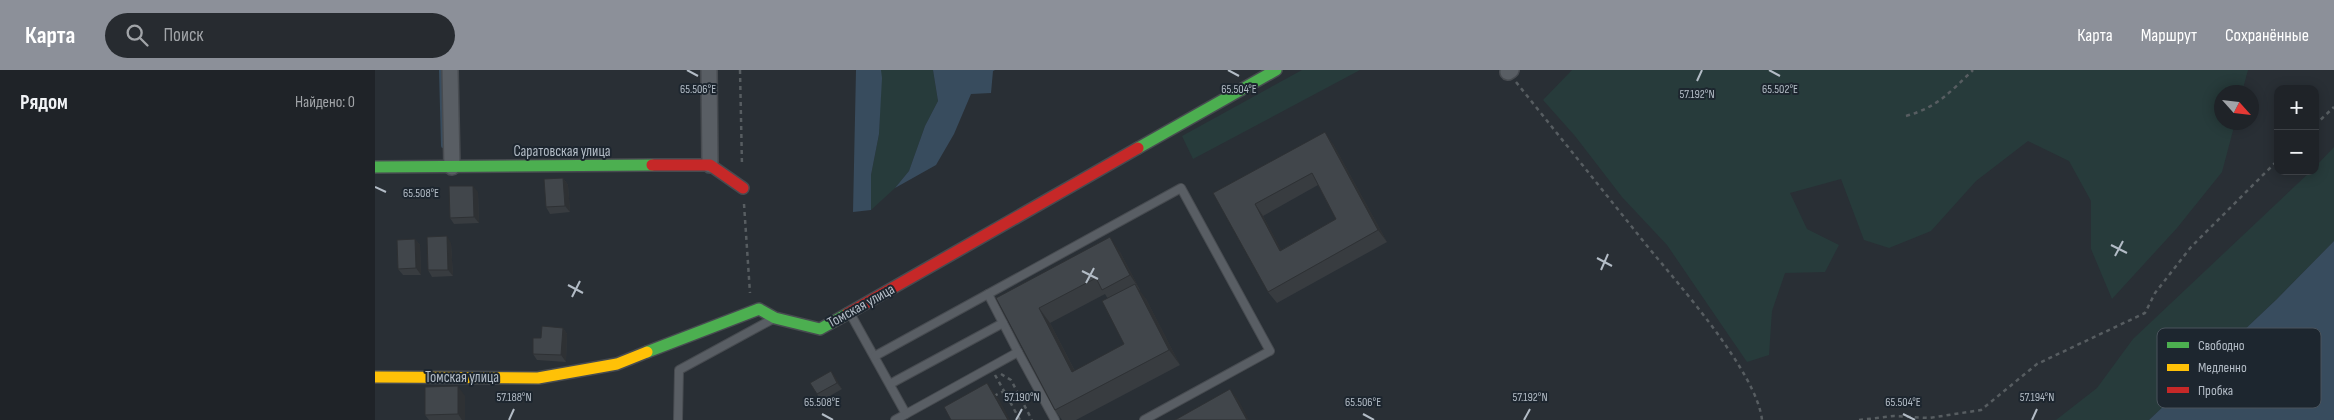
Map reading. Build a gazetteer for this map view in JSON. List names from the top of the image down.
{
  "streets": {
    "street": ["Саратовская улица", "Томская улица"]
  },
  "legend": ["Свободно", "Медленно", "Пробка"],
  "north": "bottom right",
  "page": {
    "header": "Карта",
    "search": "Поиск",
    "nav": ["Карта", "Маршрут", "Сохранённые"],
    "heading": ["Рядом", "Найдено: 0"],
    "map_buttons": ["+", "−"]
  },
  "coordinates": [
    "65.506°E",
    "65.504°E",
    "65.502°E",
    "57.192°N",
    "65.508°E",
    "57.188°N",
    "57.190°N",
    "57.194°N"
  ]
}
